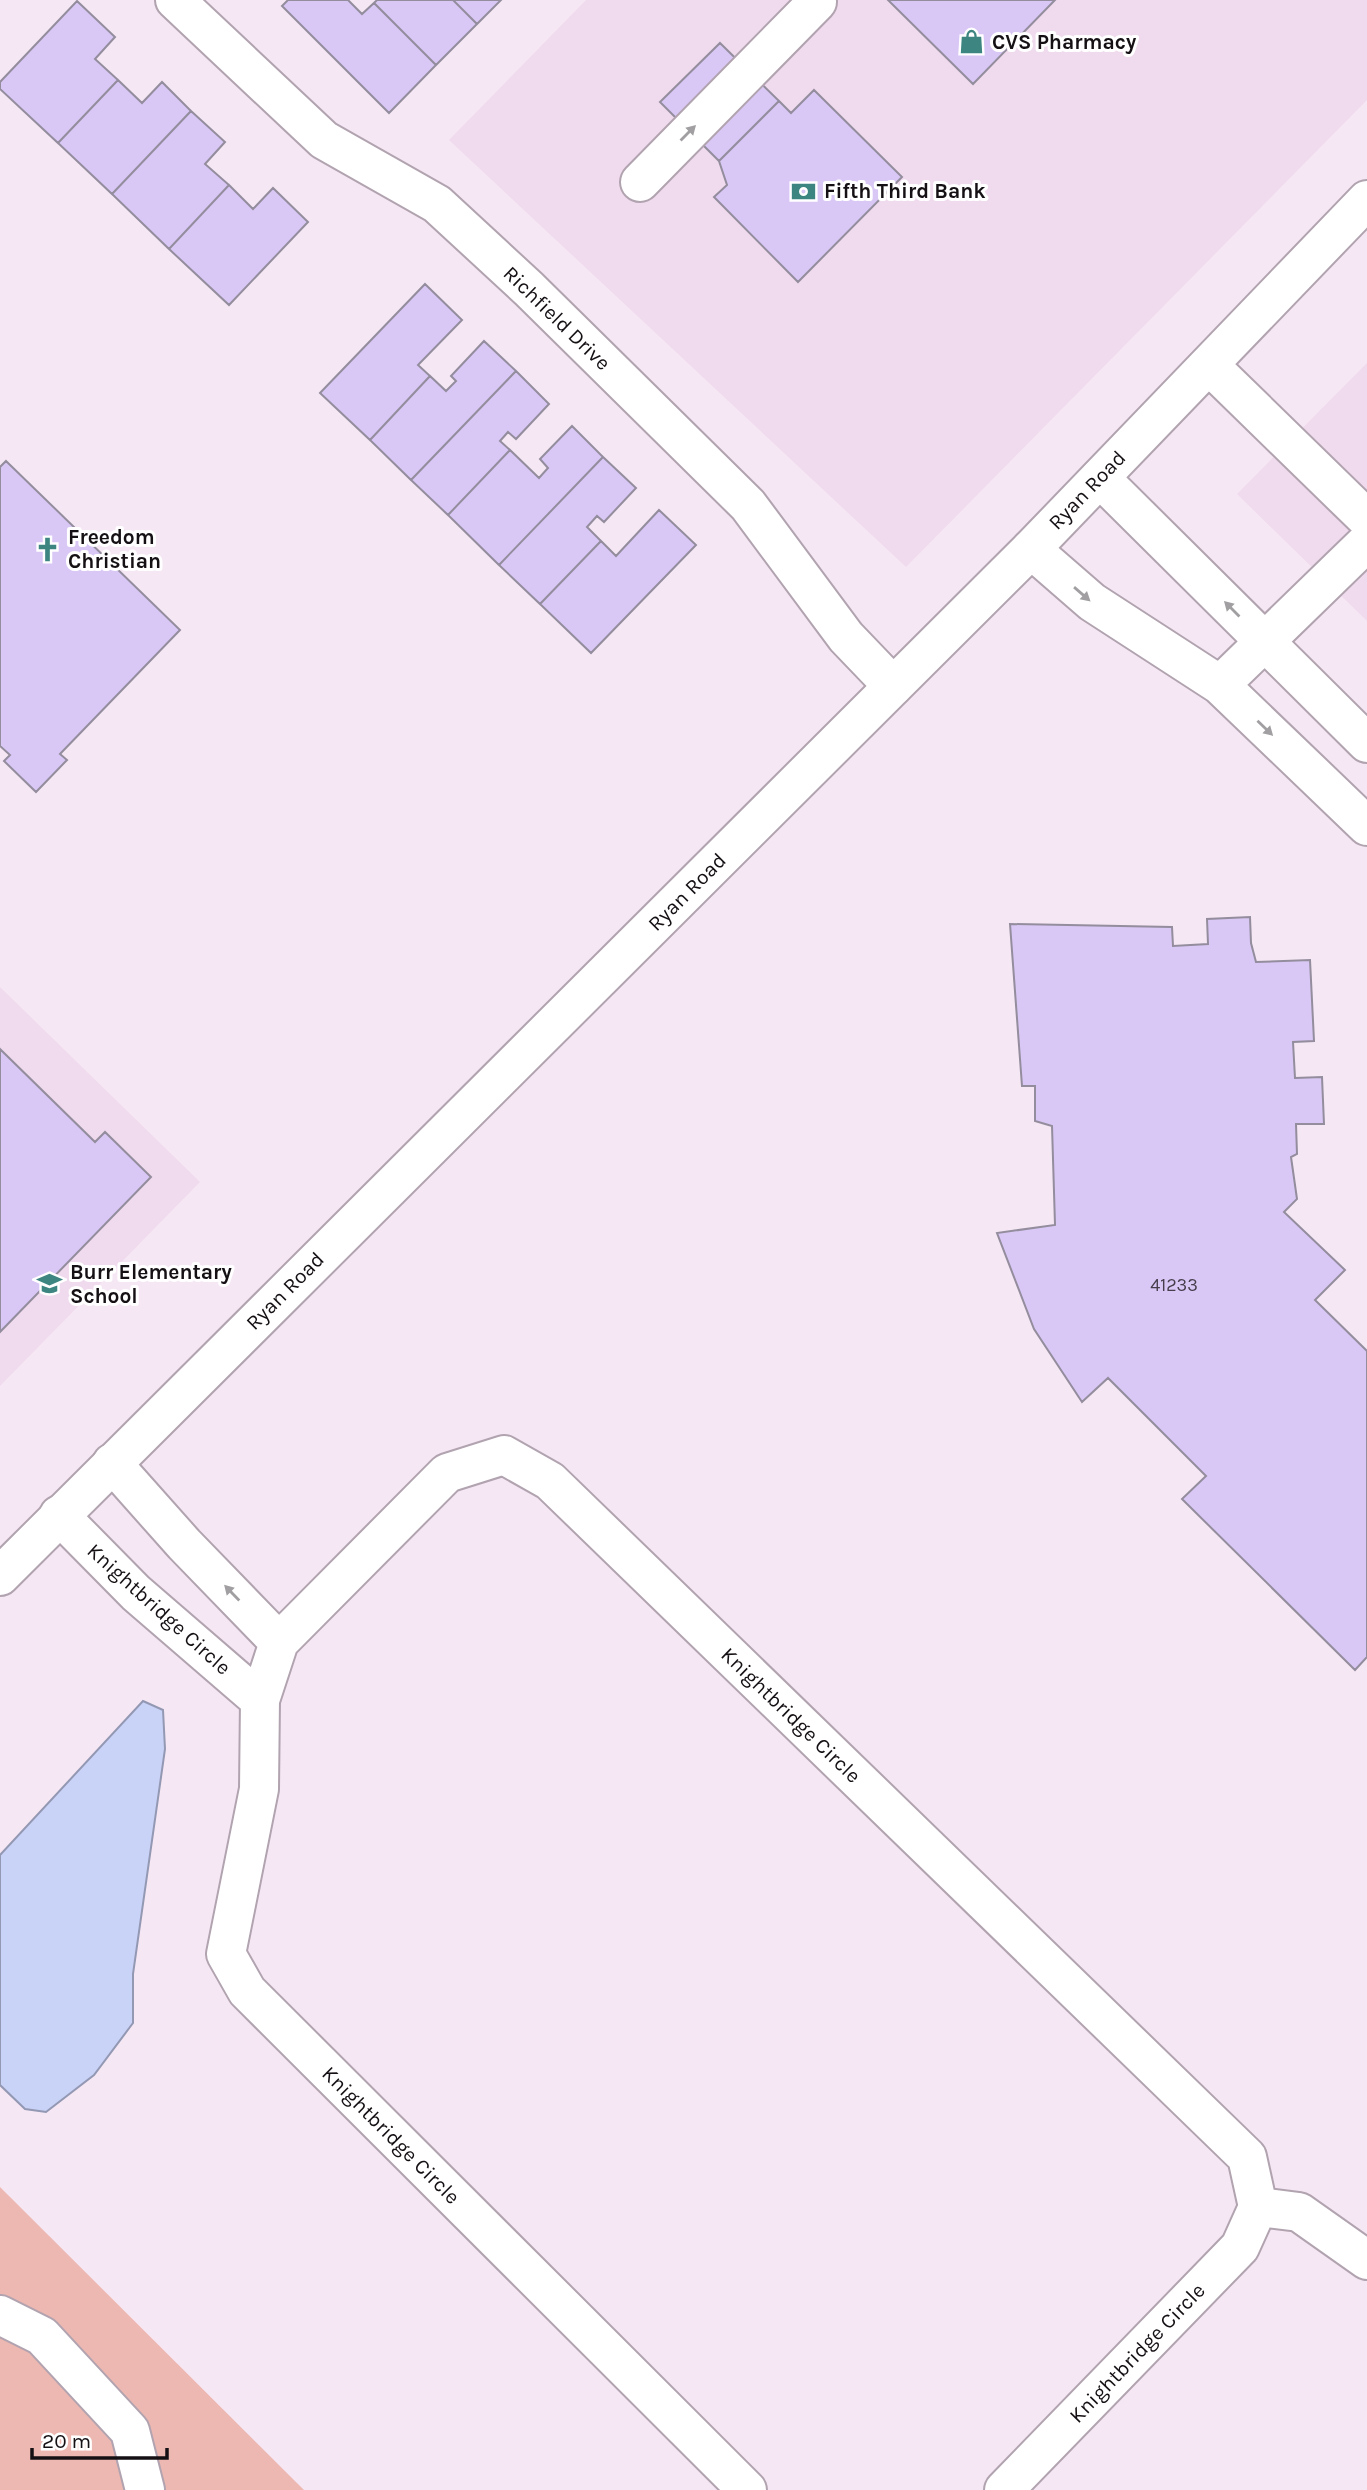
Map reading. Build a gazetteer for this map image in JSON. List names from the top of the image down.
{
  "streets": {
    "street": ["Richfield Drive", "Ryan Road", "Knightbridge Circle"]
  },
  "crossings": [
    ["Richfield Drive", "Ryan Road"],
    ["Ryan Road", "Knightbridge Circle"]
  ],
  "places": {
    "shop": ["CVS Pharmacy"],
    "bank": ["Fifth Third Bank"],
    "church": ["Freedom Christian"],
    "school or university": ["Burr Elementary School"]
  },
  "house_numbers": ["41233"],
  "scale_bar": "20 m"
}
